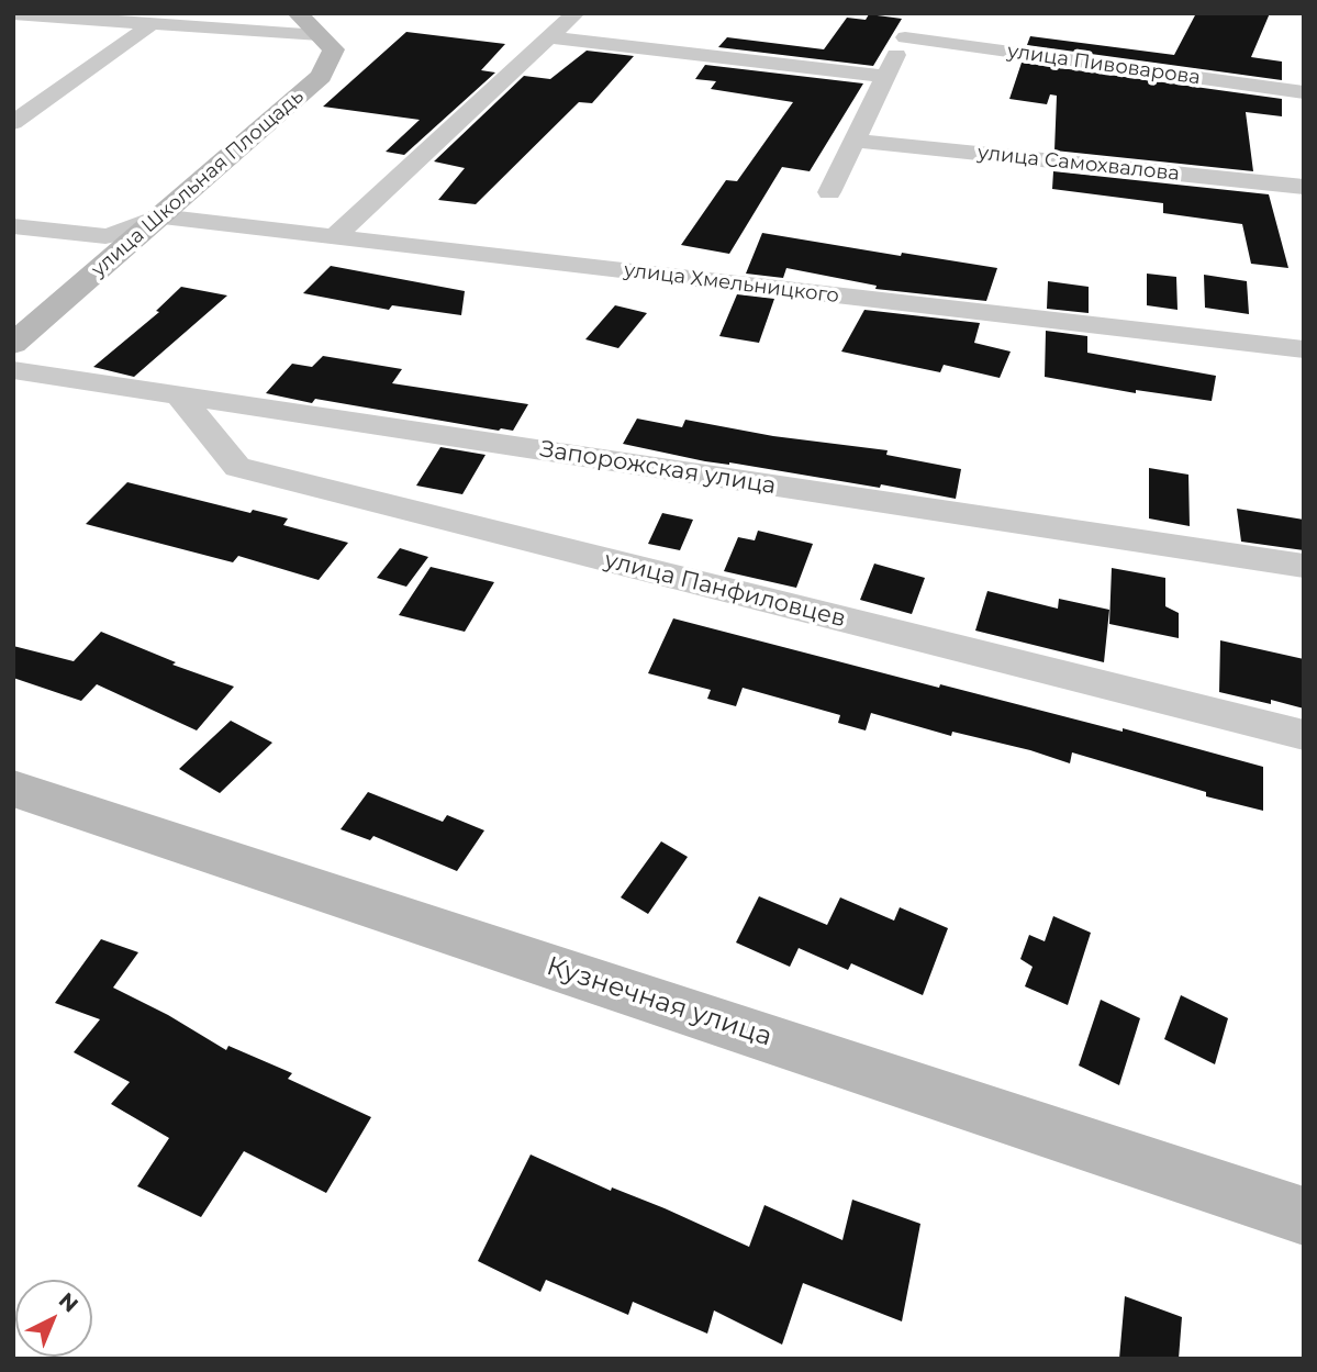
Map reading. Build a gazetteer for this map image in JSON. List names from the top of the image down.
{
  "streets": {
    "main road": ["улица Школьная Площадь", "Кузнечная улица"],
    "street": [
      "улица Пивоварова",
      "улица Самохвалова",
      "улица Хмельницкого",
      "Запорожская улица",
      "улица Панфиловцев"
    ]
  },
  "crossings": [
    ["улица Школьная Площадь", "улица Хмельницкого"],
    ["Запорожская улица", "улица Панфиловцев"]
  ],
  "north": "top right"
}
